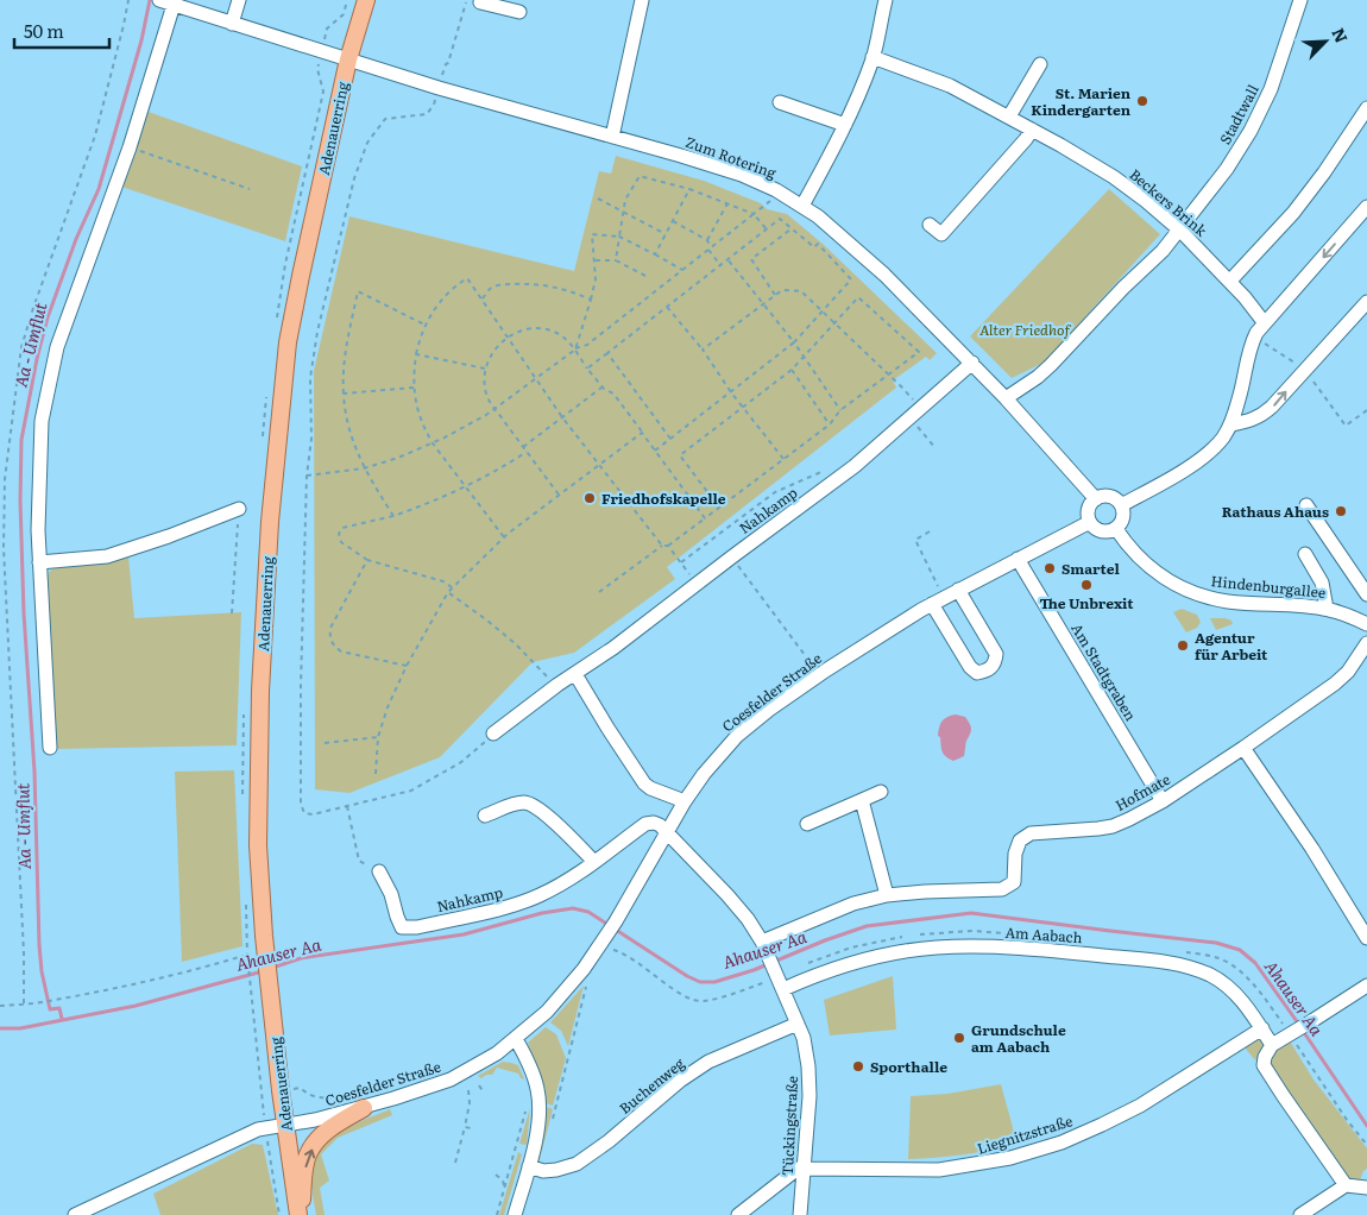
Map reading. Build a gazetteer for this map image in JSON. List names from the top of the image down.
{
  "streets": {
    "main road": ["Adenauerring"],
    "street": [
      "Stadtwall",
      "Zum Rotering",
      "Beckers Brink",
      "Nahkamp",
      "Hindenburgallee",
      "Am Stadtgraben",
      "Coesfelder Straße",
      "Hofmate",
      "Am Aabach",
      "Buchenweg",
      "Tückingstraße",
      "Liegnitzstraße"
    ]
  },
  "crossings": [
    ["Stadtwall", "Zum Rotering"],
    ["Stadtwall", "Beckers Brink"],
    ["Adenauerring", "Zum Rotering"],
    ["Adenauerring", "Coesfelder Straße"],
    ["Zum Rotering", "Nahkamp"],
    ["Zum Rotering", "Hindenburgallee"],
    ["Zum Rotering", "Coesfelder Straße"],
    ["Nahkamp", "Coesfelder Straße"],
    ["Nahkamp", "Tückingstraße"],
    ["Hindenburgallee", "Coesfelder Straße"],
    ["Am Stadtgraben", "Coesfelder Straße"],
    ["Am Stadtgraben", "Hofmate"],
    ["Coesfelder Straße", "Tückingstraße"],
    ["Hofmate", "Tückingstraße"],
    ["Am Aabach", "Tückingstraße"],
    ["Am Aabach", "Liegnitzstraße"],
    ["Buchenweg", "Tückingstraße"],
    ["Tückingstraße", "Liegnitzstraße"]
  ],
  "water": ["Aa - Umflut", "Ahauser Aa"],
  "parks": ["Alter Friedhof"],
  "places": [
    "St. Marien Kindergarten",
    "Friedhofskapelle",
    "Rathaus Ahaus",
    "Smartel",
    "The Unbrexit",
    "Agentur für Arbeit",
    "Grundschule am Aabach",
    "Sporthalle"
  ],
  "scale_bar": "50 m",
  "north": "top right"
}
